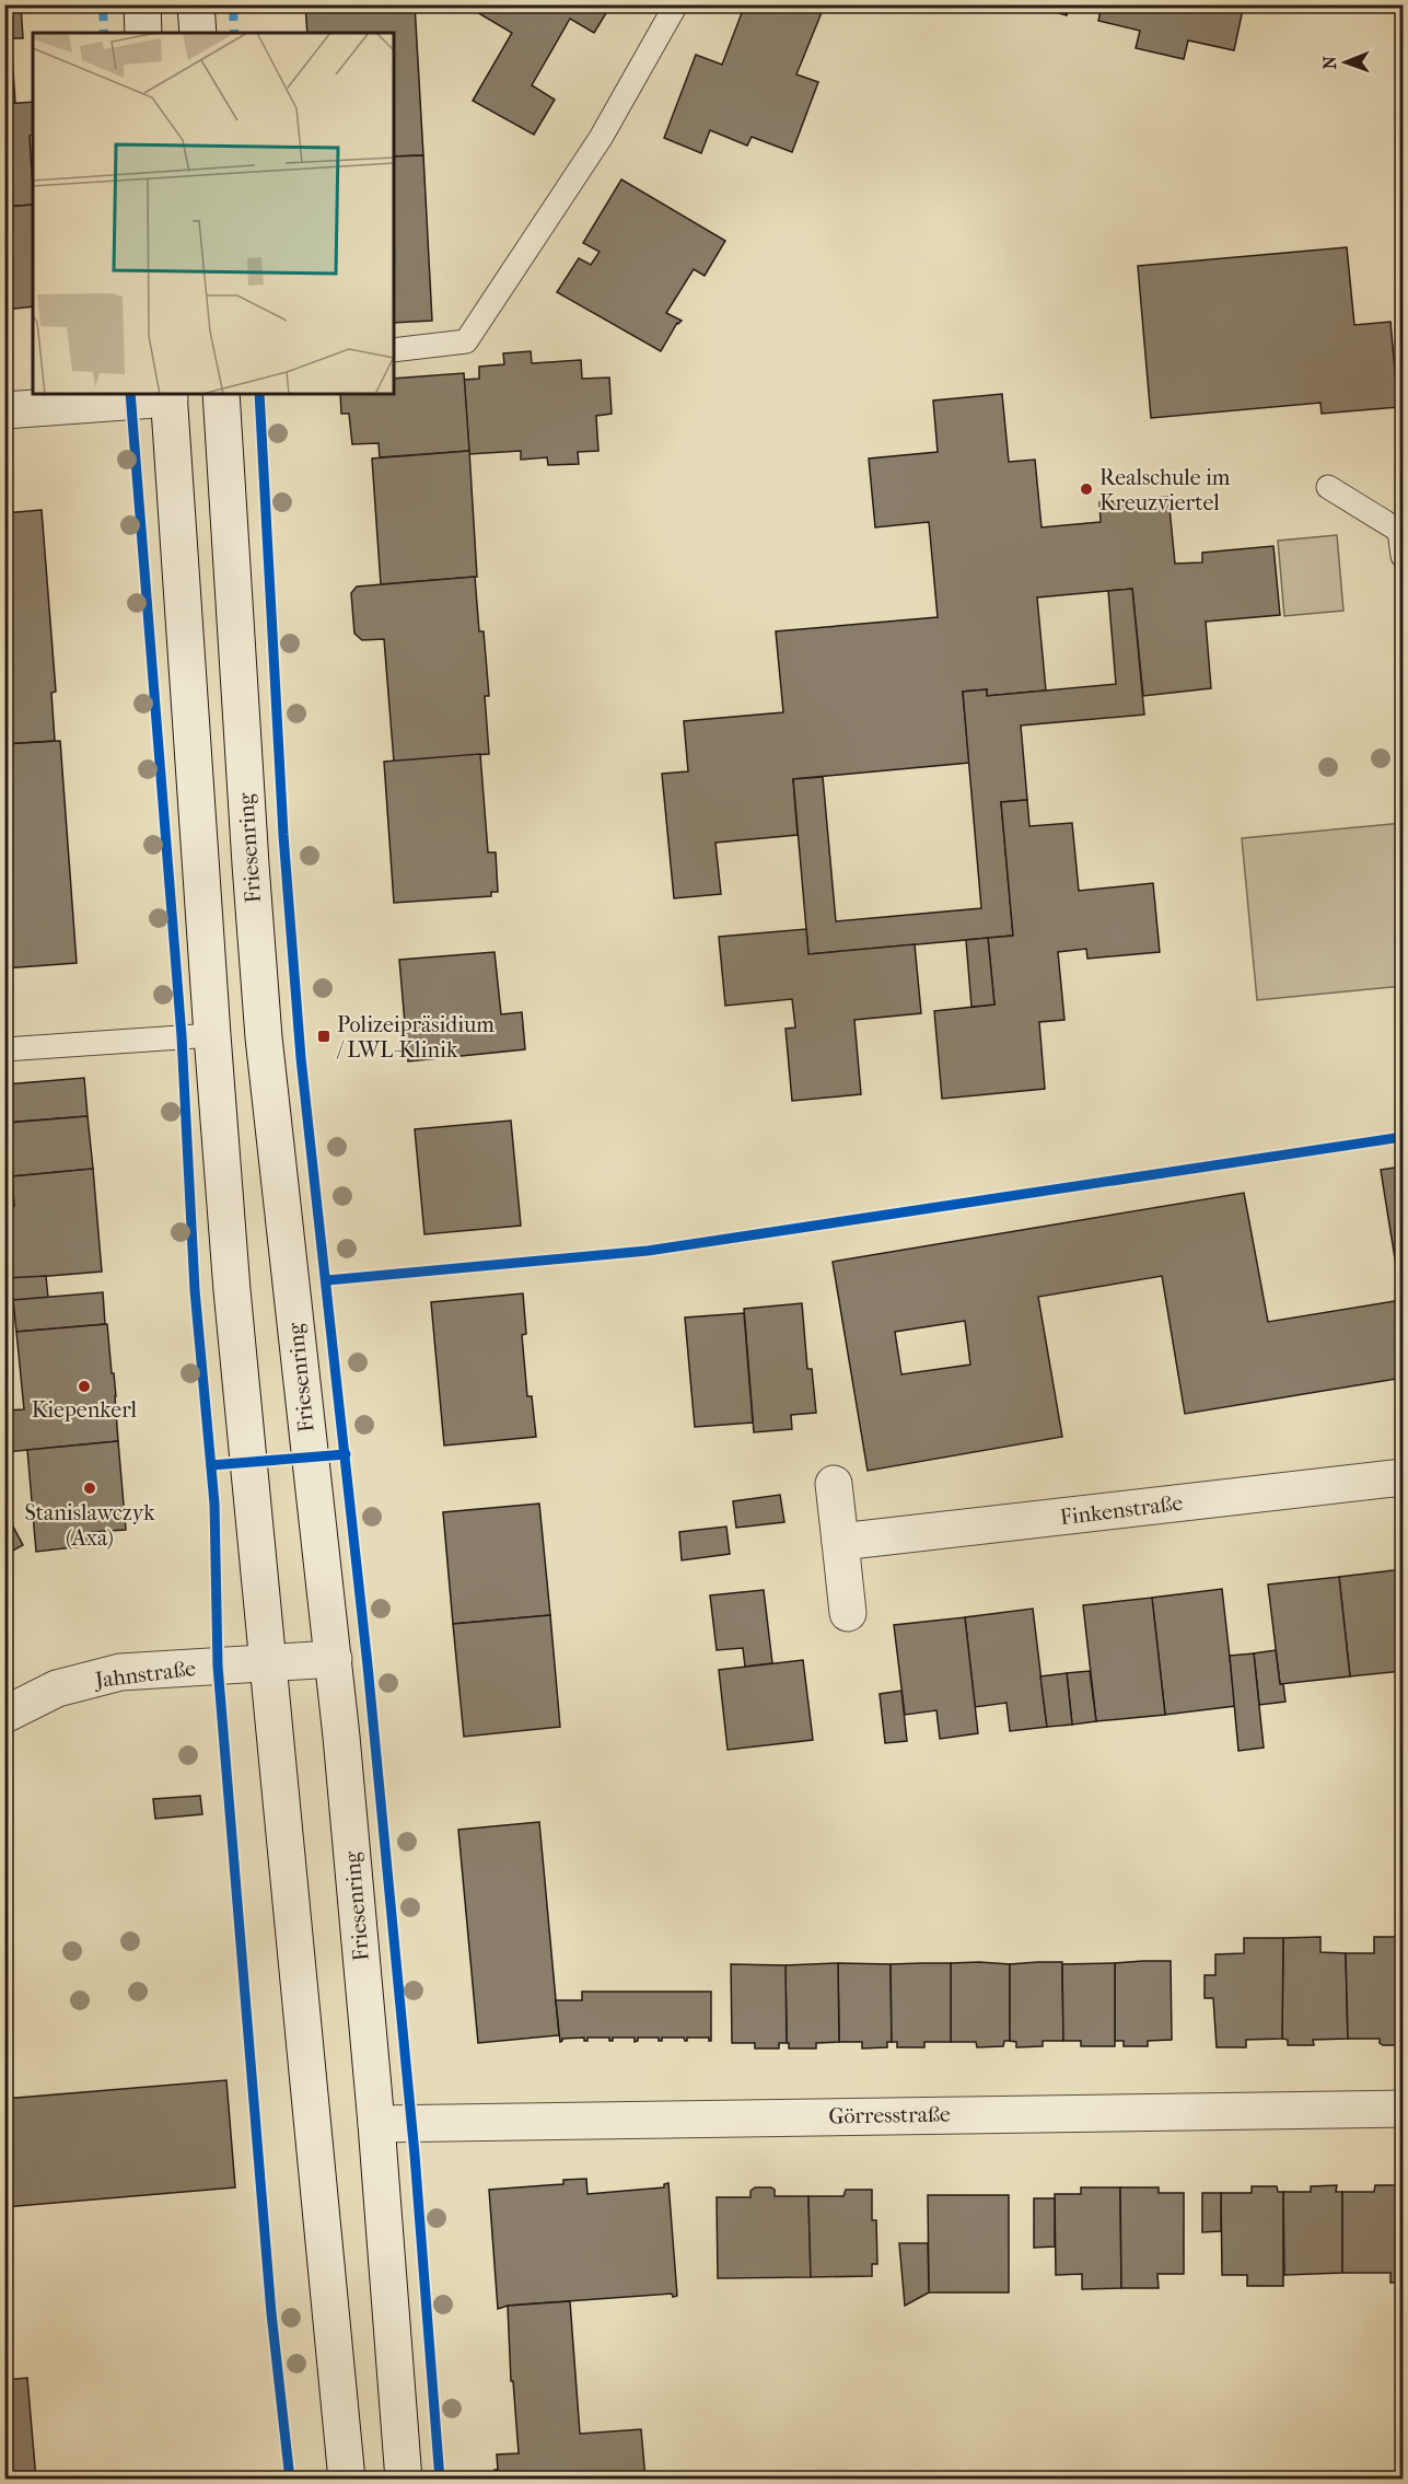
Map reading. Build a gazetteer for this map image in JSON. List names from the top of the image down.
{
  "streets": {
    "main road": [
      "Friesenring",
      "Finkenstraße",
      "Jahnstraße",
      "Görresstraße"
    ]
  },
  "crossings": [
    ["Friesenring", "Jahnstraße"],
    ["Friesenring", "Görresstraße"]
  ],
  "places": {
    "other": ["Realschule im Kreuzviertel", "Kiepenkerl", "Stanislawczyk (Axa)"],
    "transit": ["Polizeipräsidium / LWL-Klinik"]
  },
  "north": "left"
}
